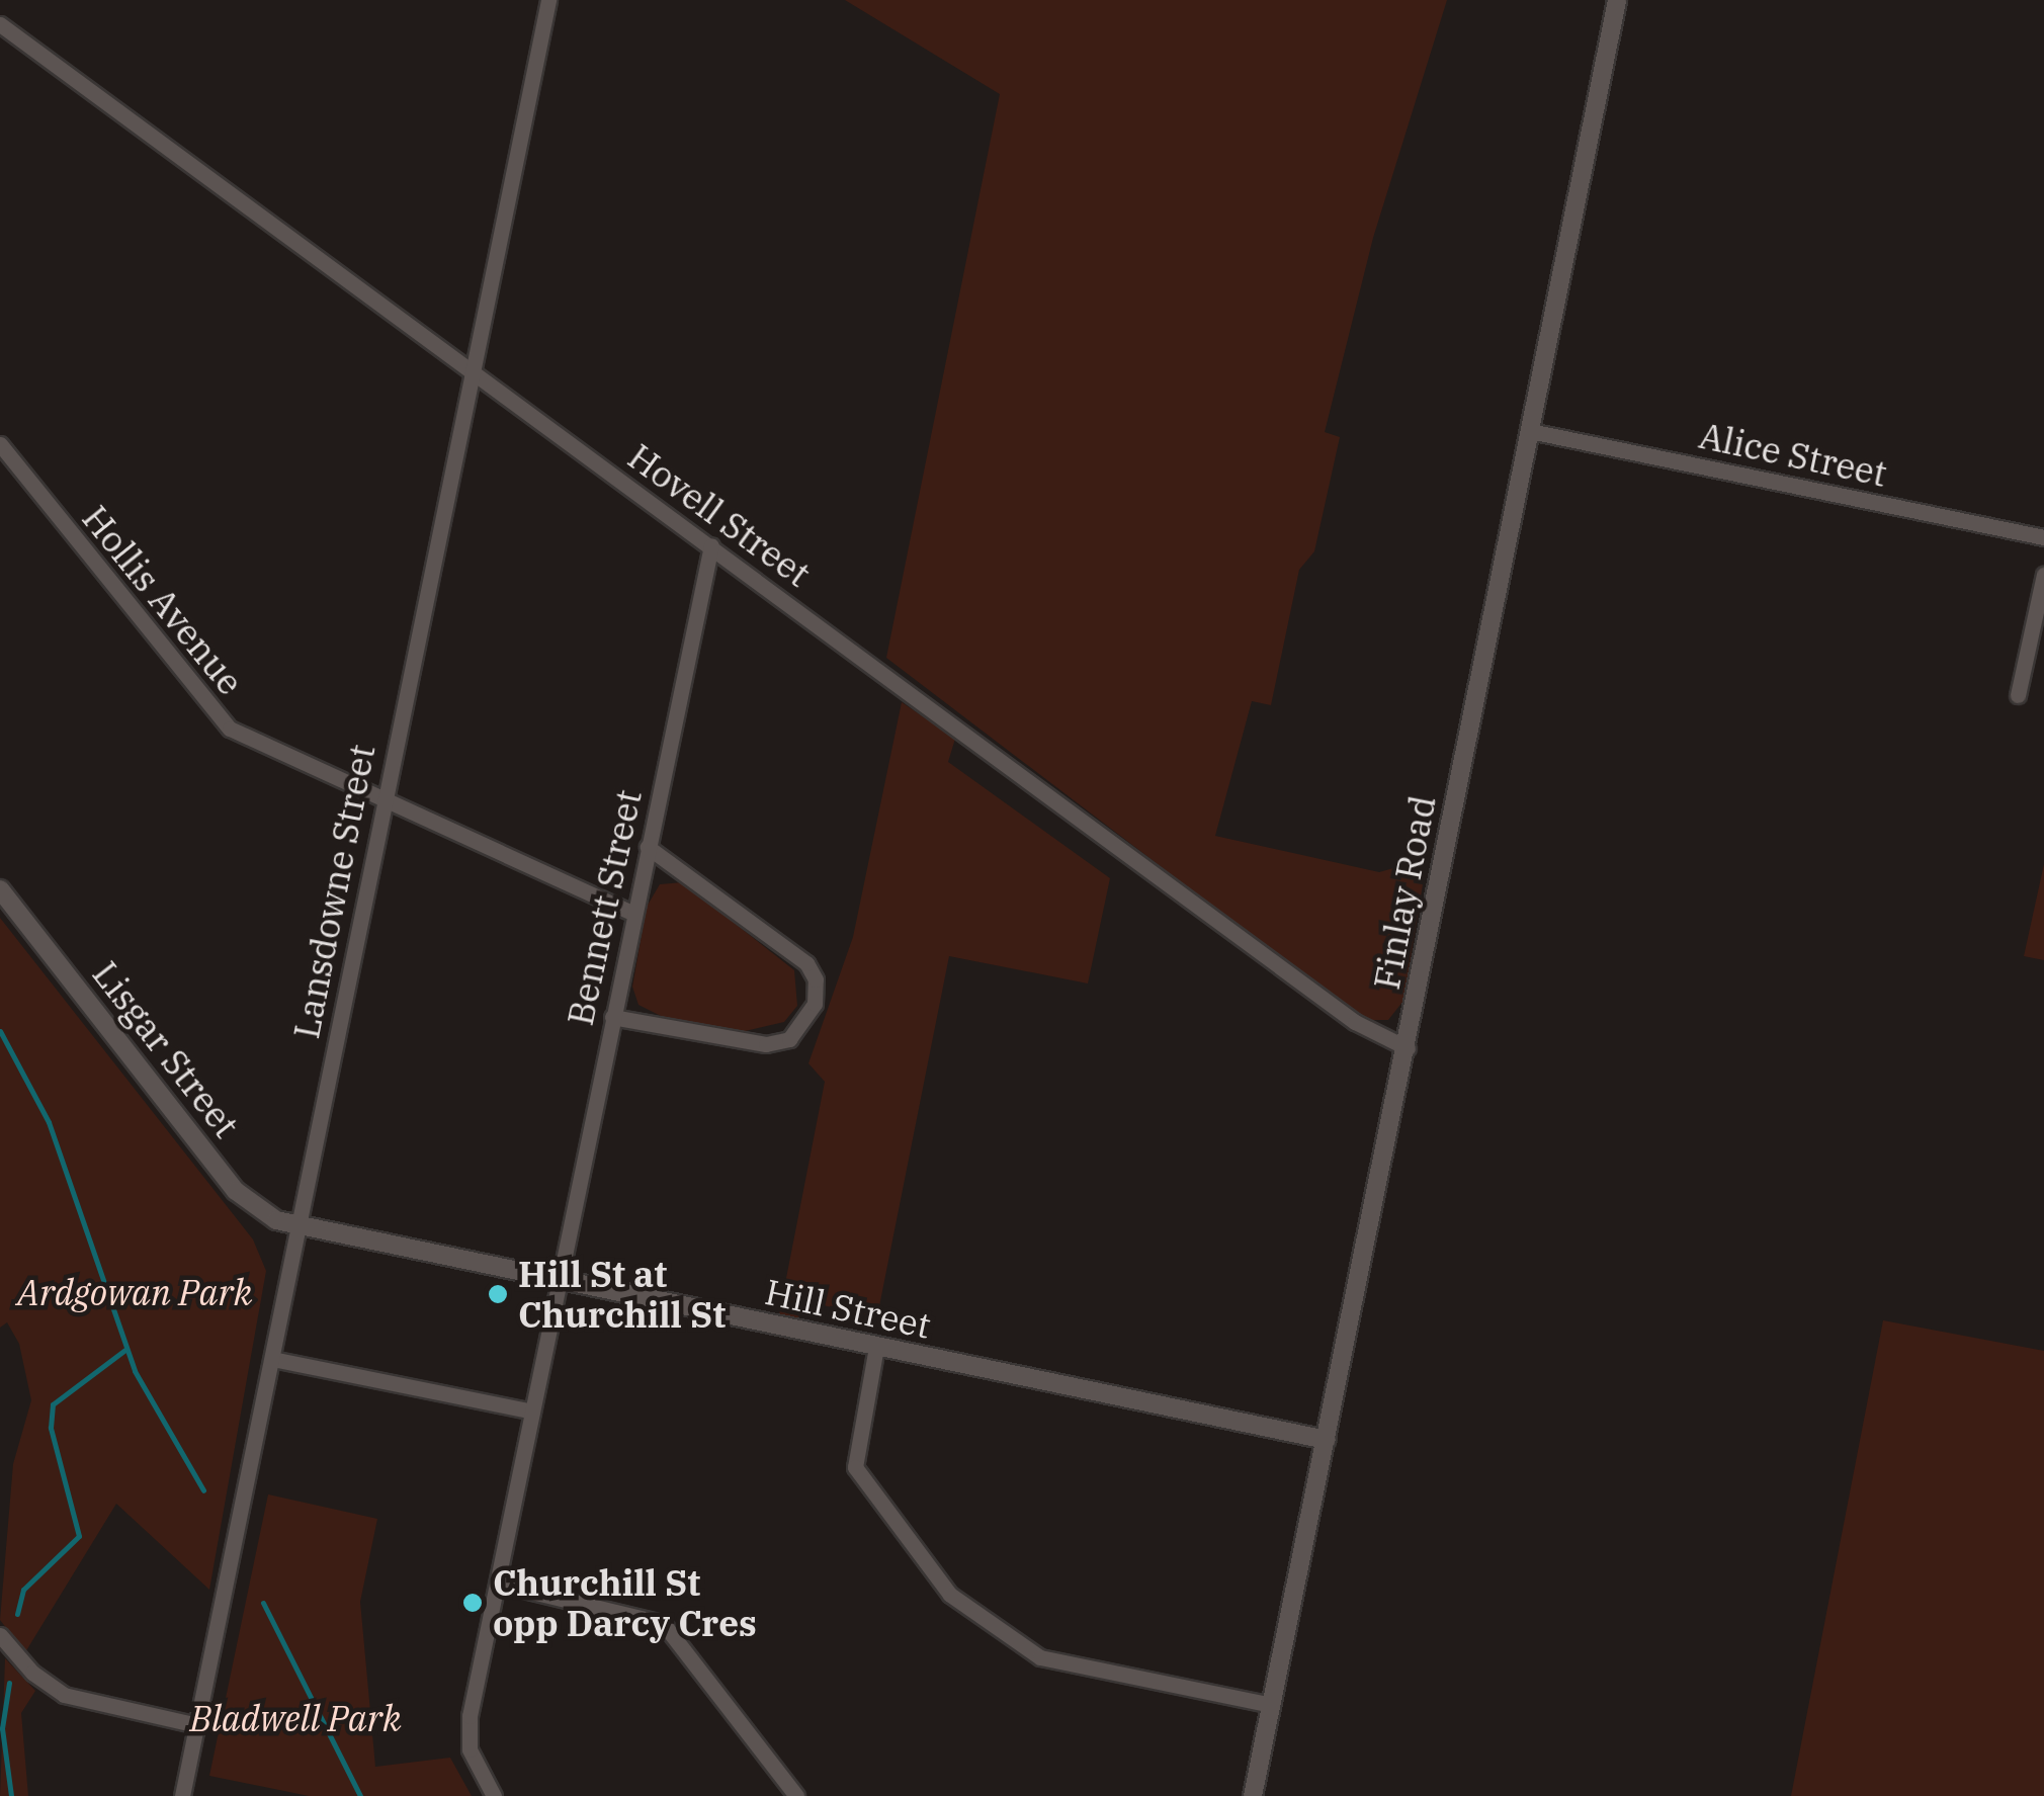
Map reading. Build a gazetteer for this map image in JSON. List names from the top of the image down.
{
  "streets": {
    "street": [
      "Alice Street",
      "Hovell Street",
      "Hollis Avenue",
      "Lansdowne Street",
      "Finlay Road",
      "Bennett Street",
      "Lisgar Street",
      "Hill Street"
    ]
  },
  "crossings": [
    ["Alice Street", "Finlay Road"],
    ["Hovell Street", "Lansdowne Street"],
    ["Hovell Street", "Finlay Road"],
    ["Hovell Street", "Bennett Street"],
    ["Hollis Avenue", "Lansdowne Street"],
    ["Hollis Avenue", "Bennett Street"],
    ["Lansdowne Street", "Lisgar Street"],
    ["Lansdowne Street", "Hill Street"],
    ["Finlay Road", "Hill Street"],
    ["Bennett Street", "Hill Street"],
    ["Lisgar Street", "Hill Street"]
  ],
  "parks": ["Ardgowan Park", "Bladwell Park"],
  "places": ["Hill St at Churchill St", "Churchill St opp Darcy Cres"]
}
